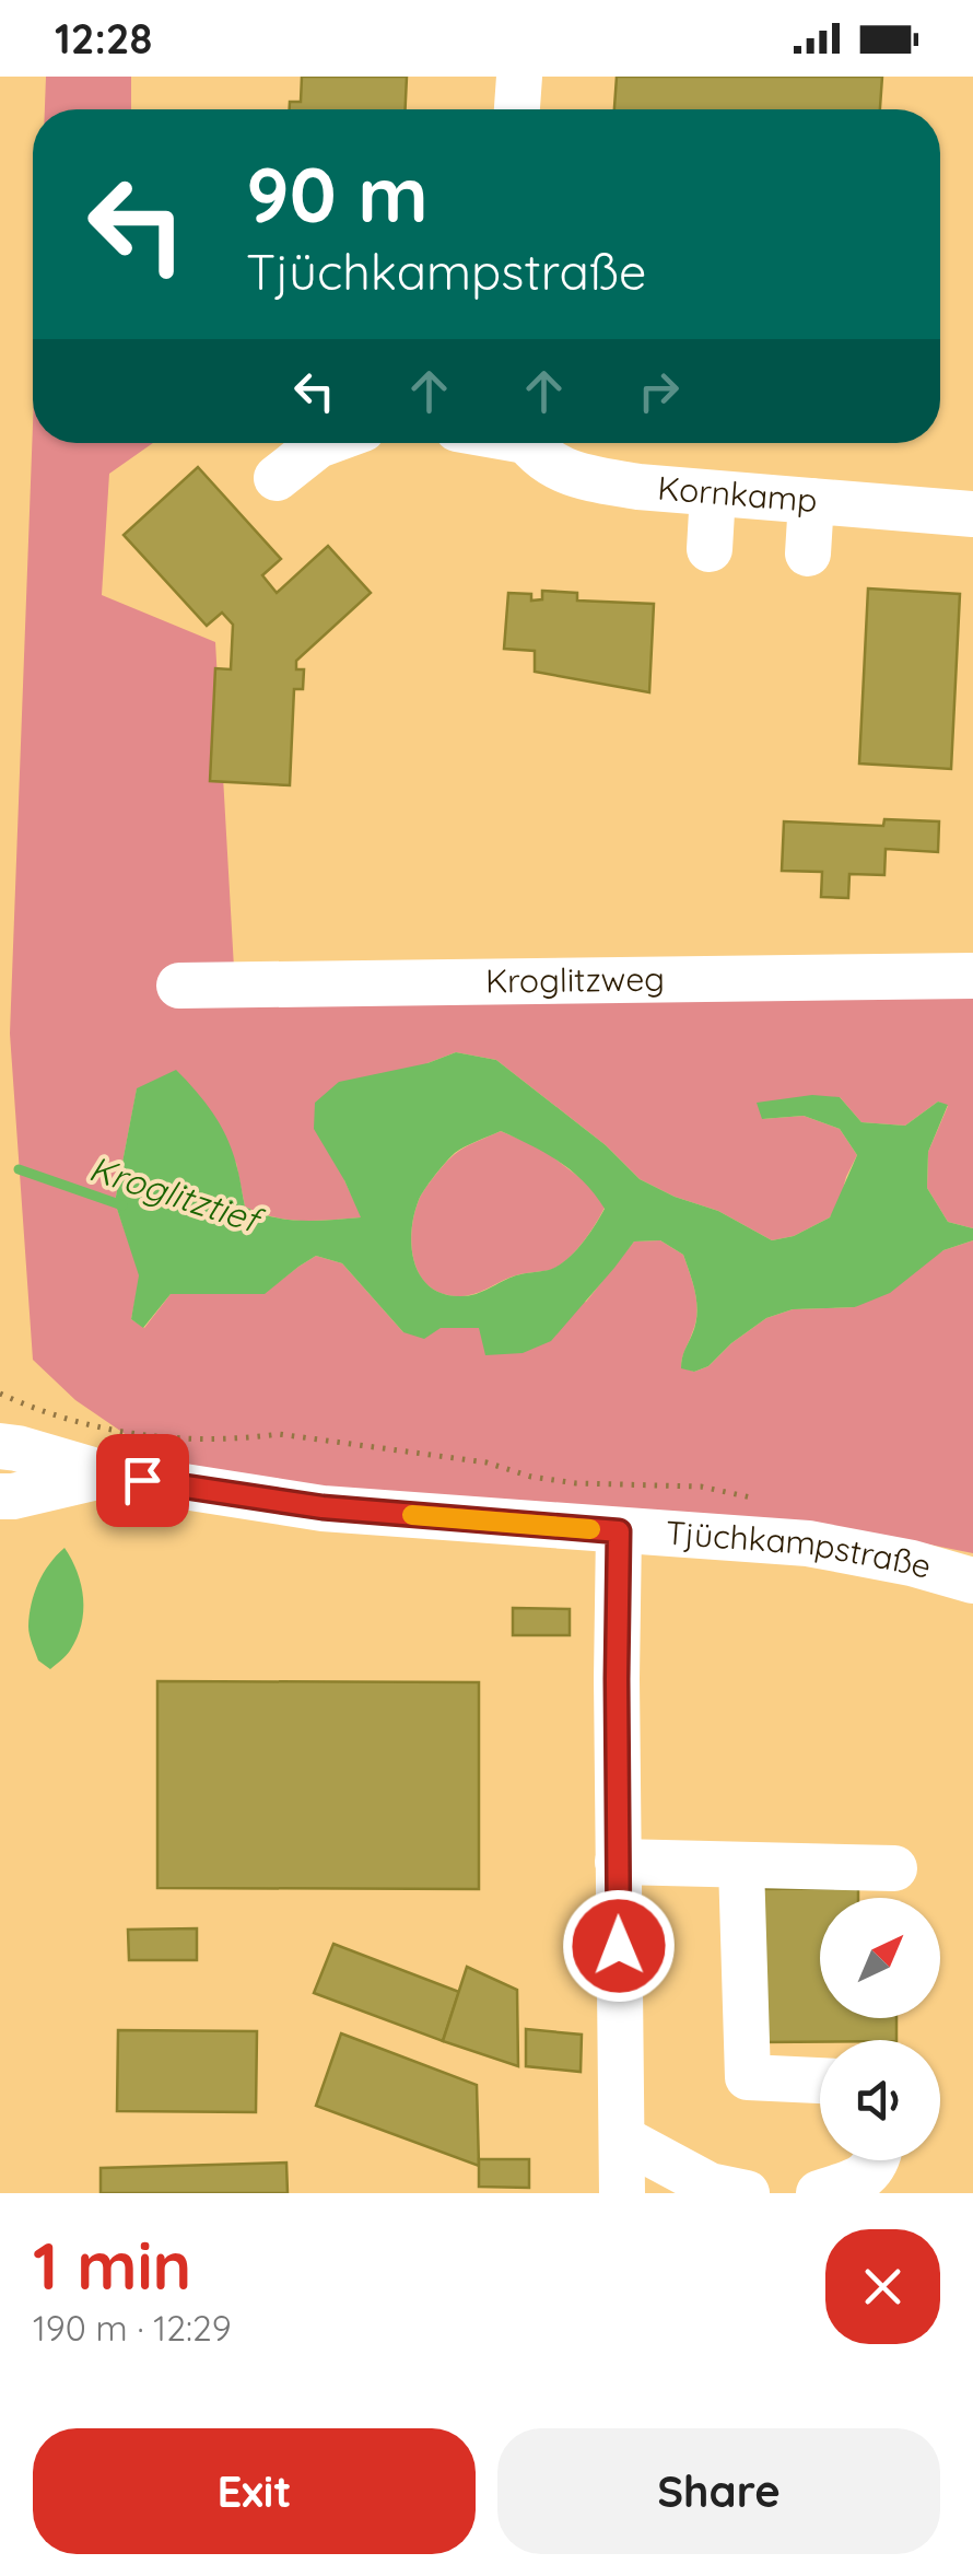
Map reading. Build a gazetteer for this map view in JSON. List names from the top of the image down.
{
  "streets": {
    "street": ["Kornkamp", "Kroglitzweg", "Tjüchkampstraße"]
  },
  "water": ["Kroglitztief"],
  "north": "top right",
  "page": {
    "status": "12:28",
    "turn": ["90 m", "Tjüchkampstraße"],
    "heading": ["1 min", "190 m · 12:29"],
    "buttons": ["Exit", "Share"]
  }
}
